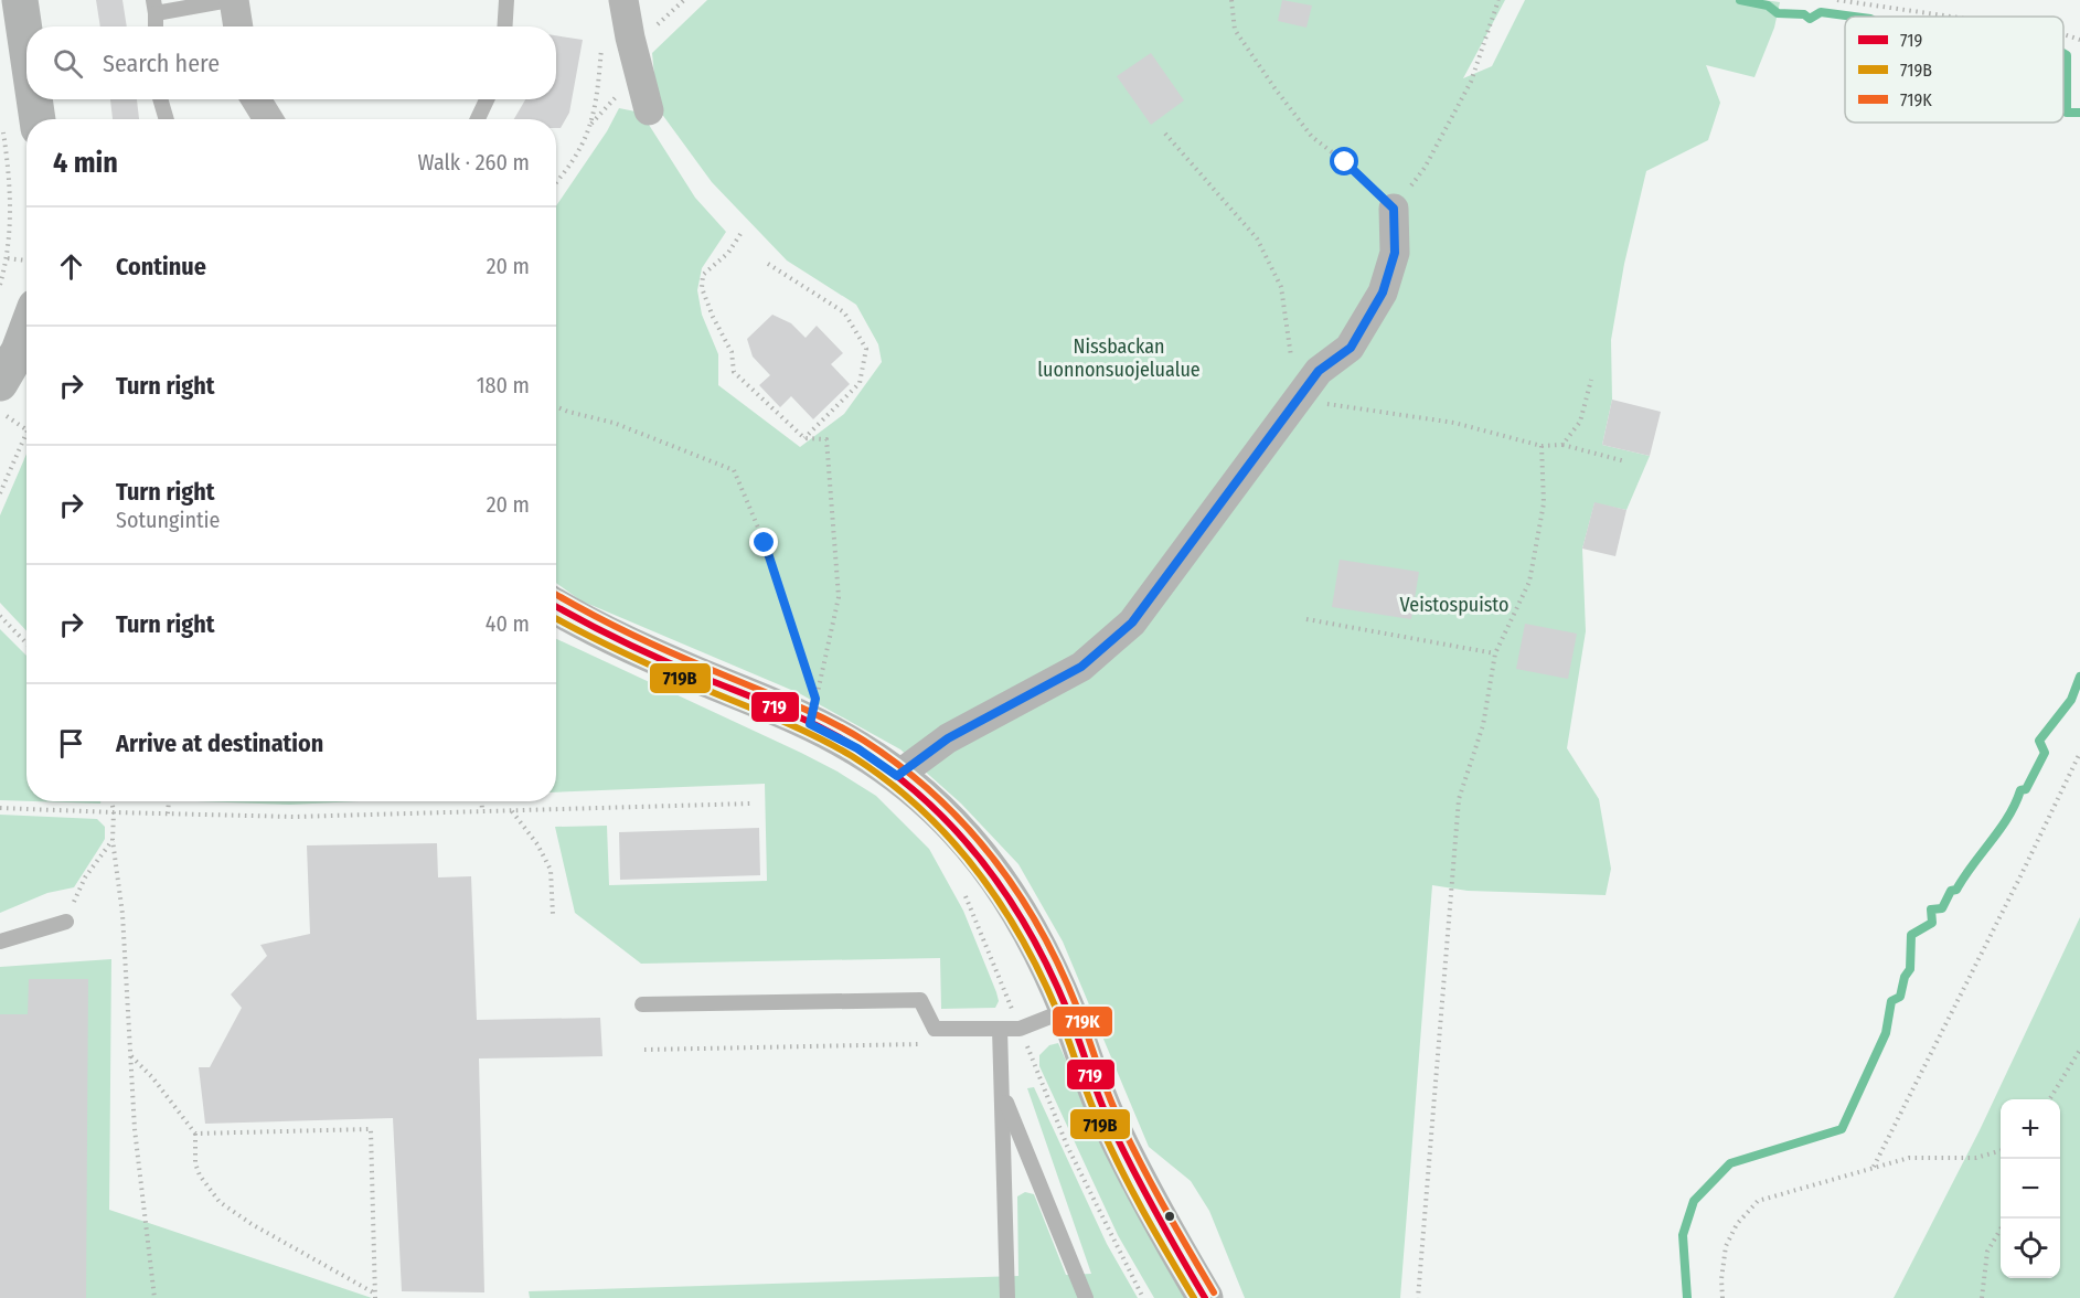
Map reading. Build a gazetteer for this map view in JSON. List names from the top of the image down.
{
  "parks": ["Nissbackan luonnonsuojelualue", "Veistospuisto"],
  "lines": ["transit line 719K", "transit line 719", "transit line 719B"],
  "legend": ["719", "719B", "719K"],
  "page": {
    "search": "Search here",
    "heading": ["4 min", "Walk · 260 m"],
    "list": [
      ["Continue", "20 m"],
      ["Turn right", "180 m"],
      ["Turn right", "Sotungintie", "20 m"],
      ["Turn right", "40 m"],
      "Arrive at destination"
    ],
    "map_buttons": ["+", "−"]
  }
}
